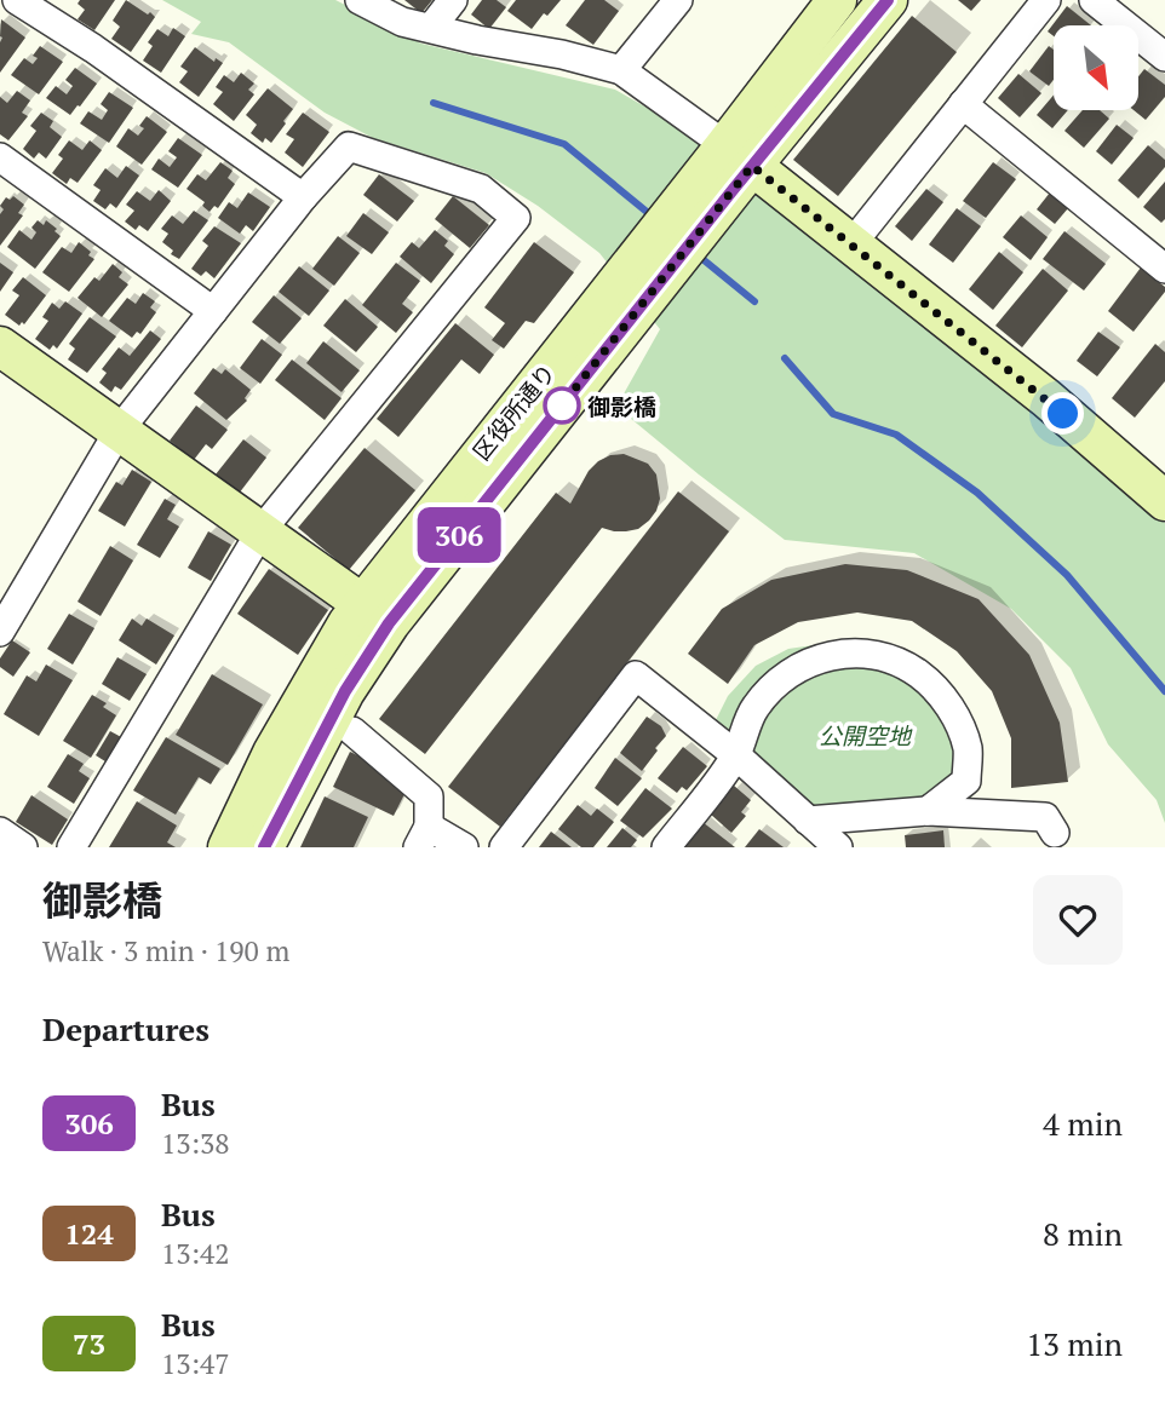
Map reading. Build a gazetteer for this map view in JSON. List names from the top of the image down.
{
  "streets": {
    "street": ["区役所通り"]
  },
  "parks": ["公開空地"],
  "places": ["御影橋"],
  "lines": ["bus line 306"],
  "north": "bottom right",
  "page": {
    "on_map": "306",
    "heading": [
      ["御影橋", "Walk · 3 min · 190 m"],
      "Departures"
    ],
    "list": [
      {
        "mark": "306",
        "name": "Bus",
        "note": "13:38",
        "value": "4 min"
      },
      {
        "mark": "124",
        "name": "Bus",
        "note": "13:42",
        "value": "8 min"
      },
      {
        "mark": "73",
        "name": "Bus",
        "note": "13:47",
        "value": "13 min"
      }
    ]
  }
}
